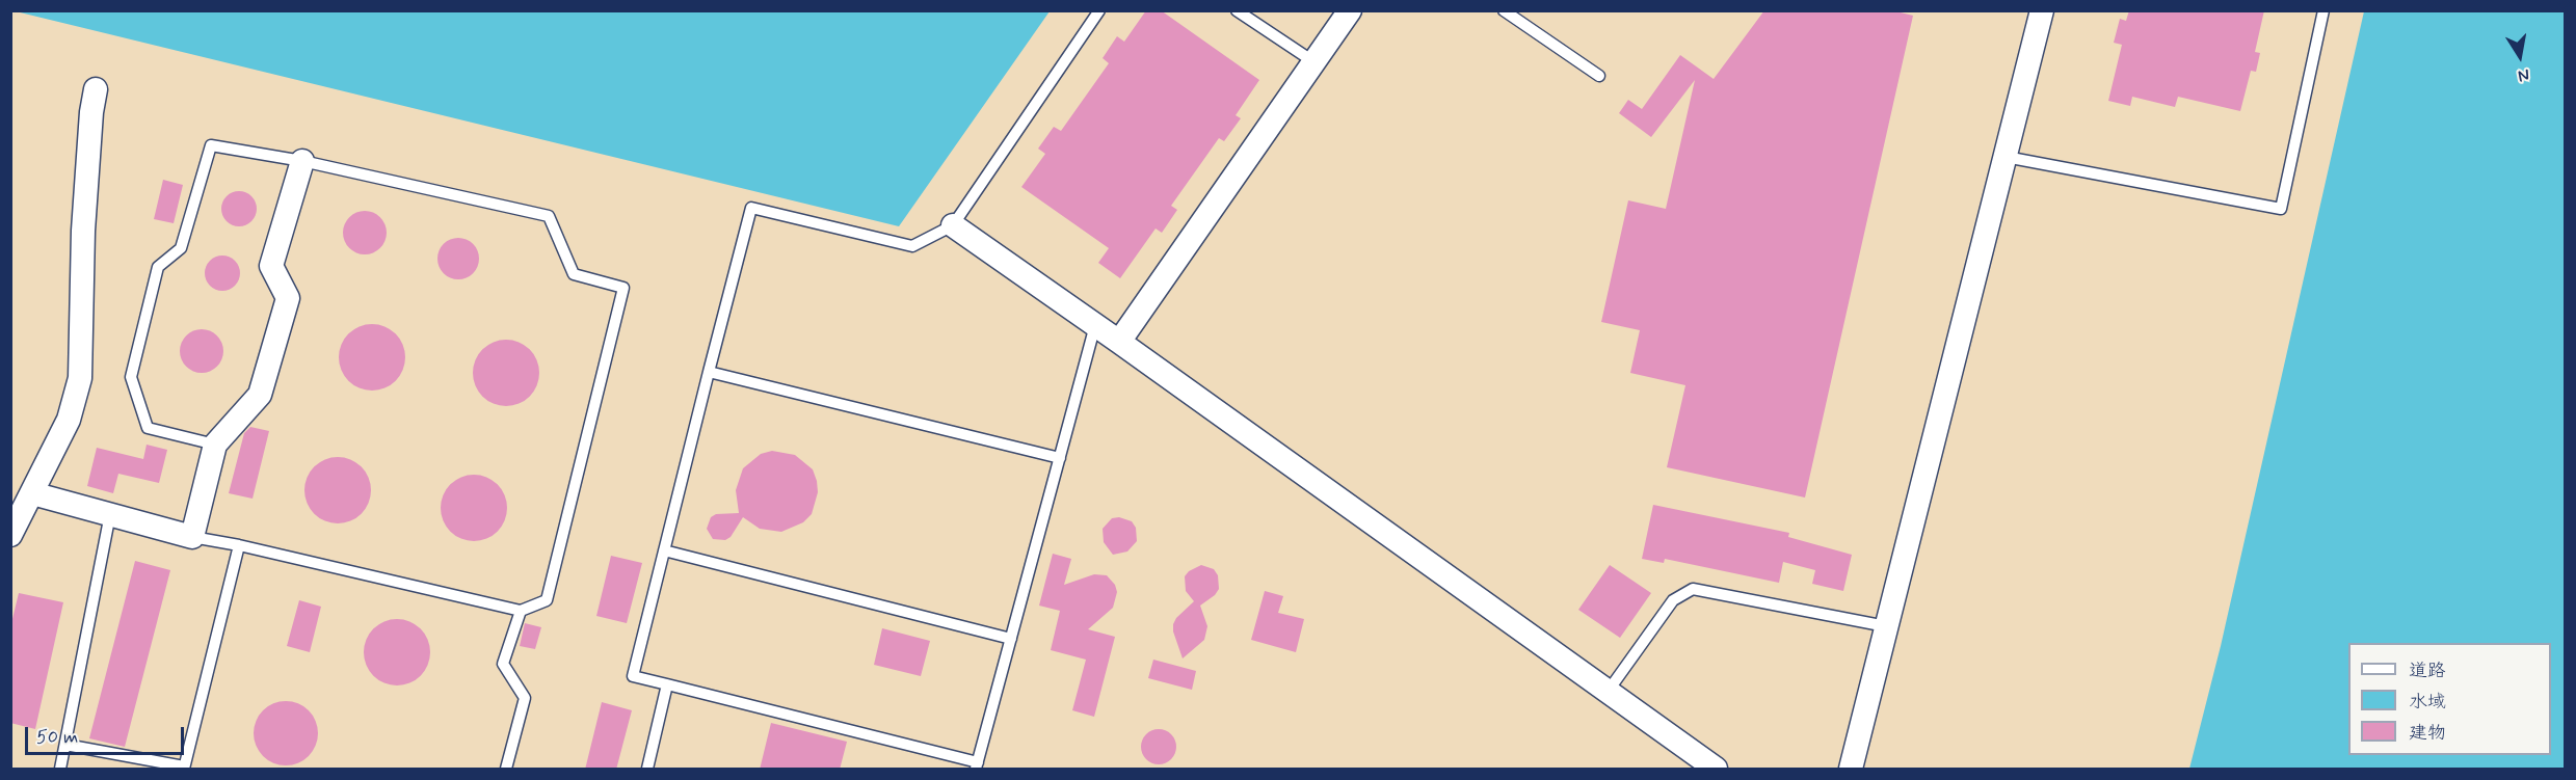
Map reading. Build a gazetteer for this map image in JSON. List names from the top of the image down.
{
  "legend": ["道路", "水域", "建物"],
  "scale_bar": "50 m",
  "north": "bottom"
}
